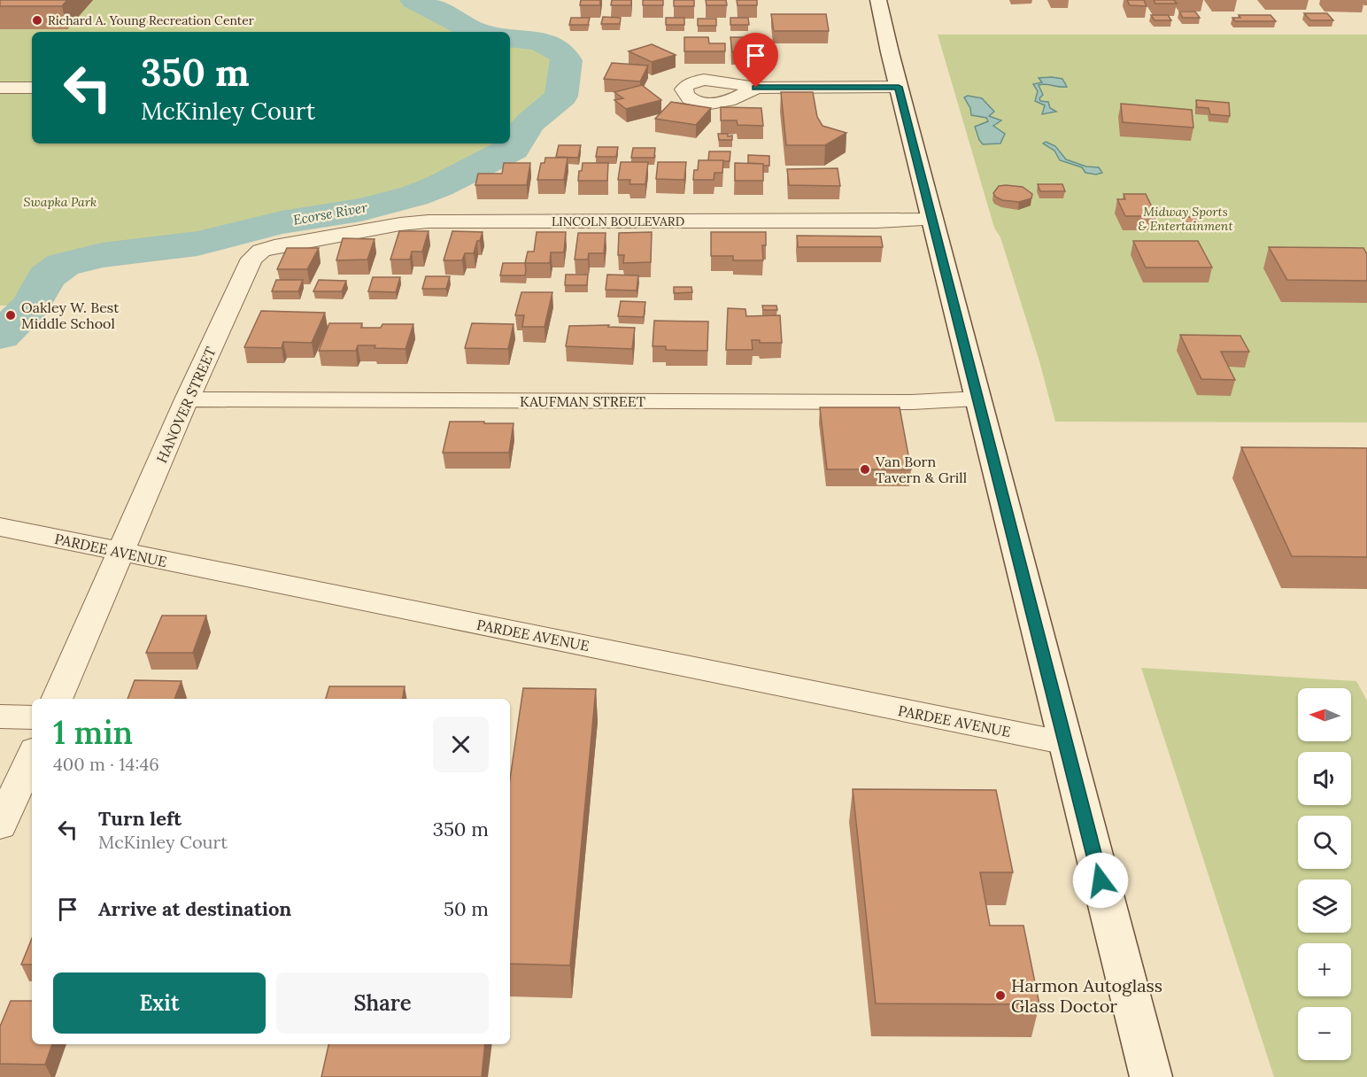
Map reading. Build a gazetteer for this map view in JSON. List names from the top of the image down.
{
  "streets": {
    "street": [
      "LINCOLN BOULEVARD",
      "KAUFMAN STREET",
      "HANOVER STREET",
      "PARDEE AVENUE"
    ]
  },
  "crossings": [
    ["LINCOLN BOULEVARD", "HANOVER STREET"],
    ["KAUFMAN STREET", "HANOVER STREET"],
    ["HANOVER STREET", "PARDEE AVENUE"]
  ],
  "water": ["Ecorse River"],
  "parks": ["Swapka Park", "Midway Sports & Entertainment"],
  "places": [
    "Richard A. Young Recreation Center",
    "Oakley W. Best Middle School",
    "Van Born Tavern & Grill",
    "Harmon Autoglass Glass Doctor"
  ],
  "north": "left",
  "page": {
    "turn": ["350 m", "McKinley Court"],
    "map_buttons": ["+", "−"],
    "heading": ["1 min", "400 m · 14:46"],
    "list": [
      {
        "name": "Turn left",
        "note": "McKinley Court",
        "value": "350 m"
      },
      {
        "name": "Arrive at destination",
        "value": "50 m"
      }
    ],
    "buttons": ["Exit", "Share"]
  }
}
